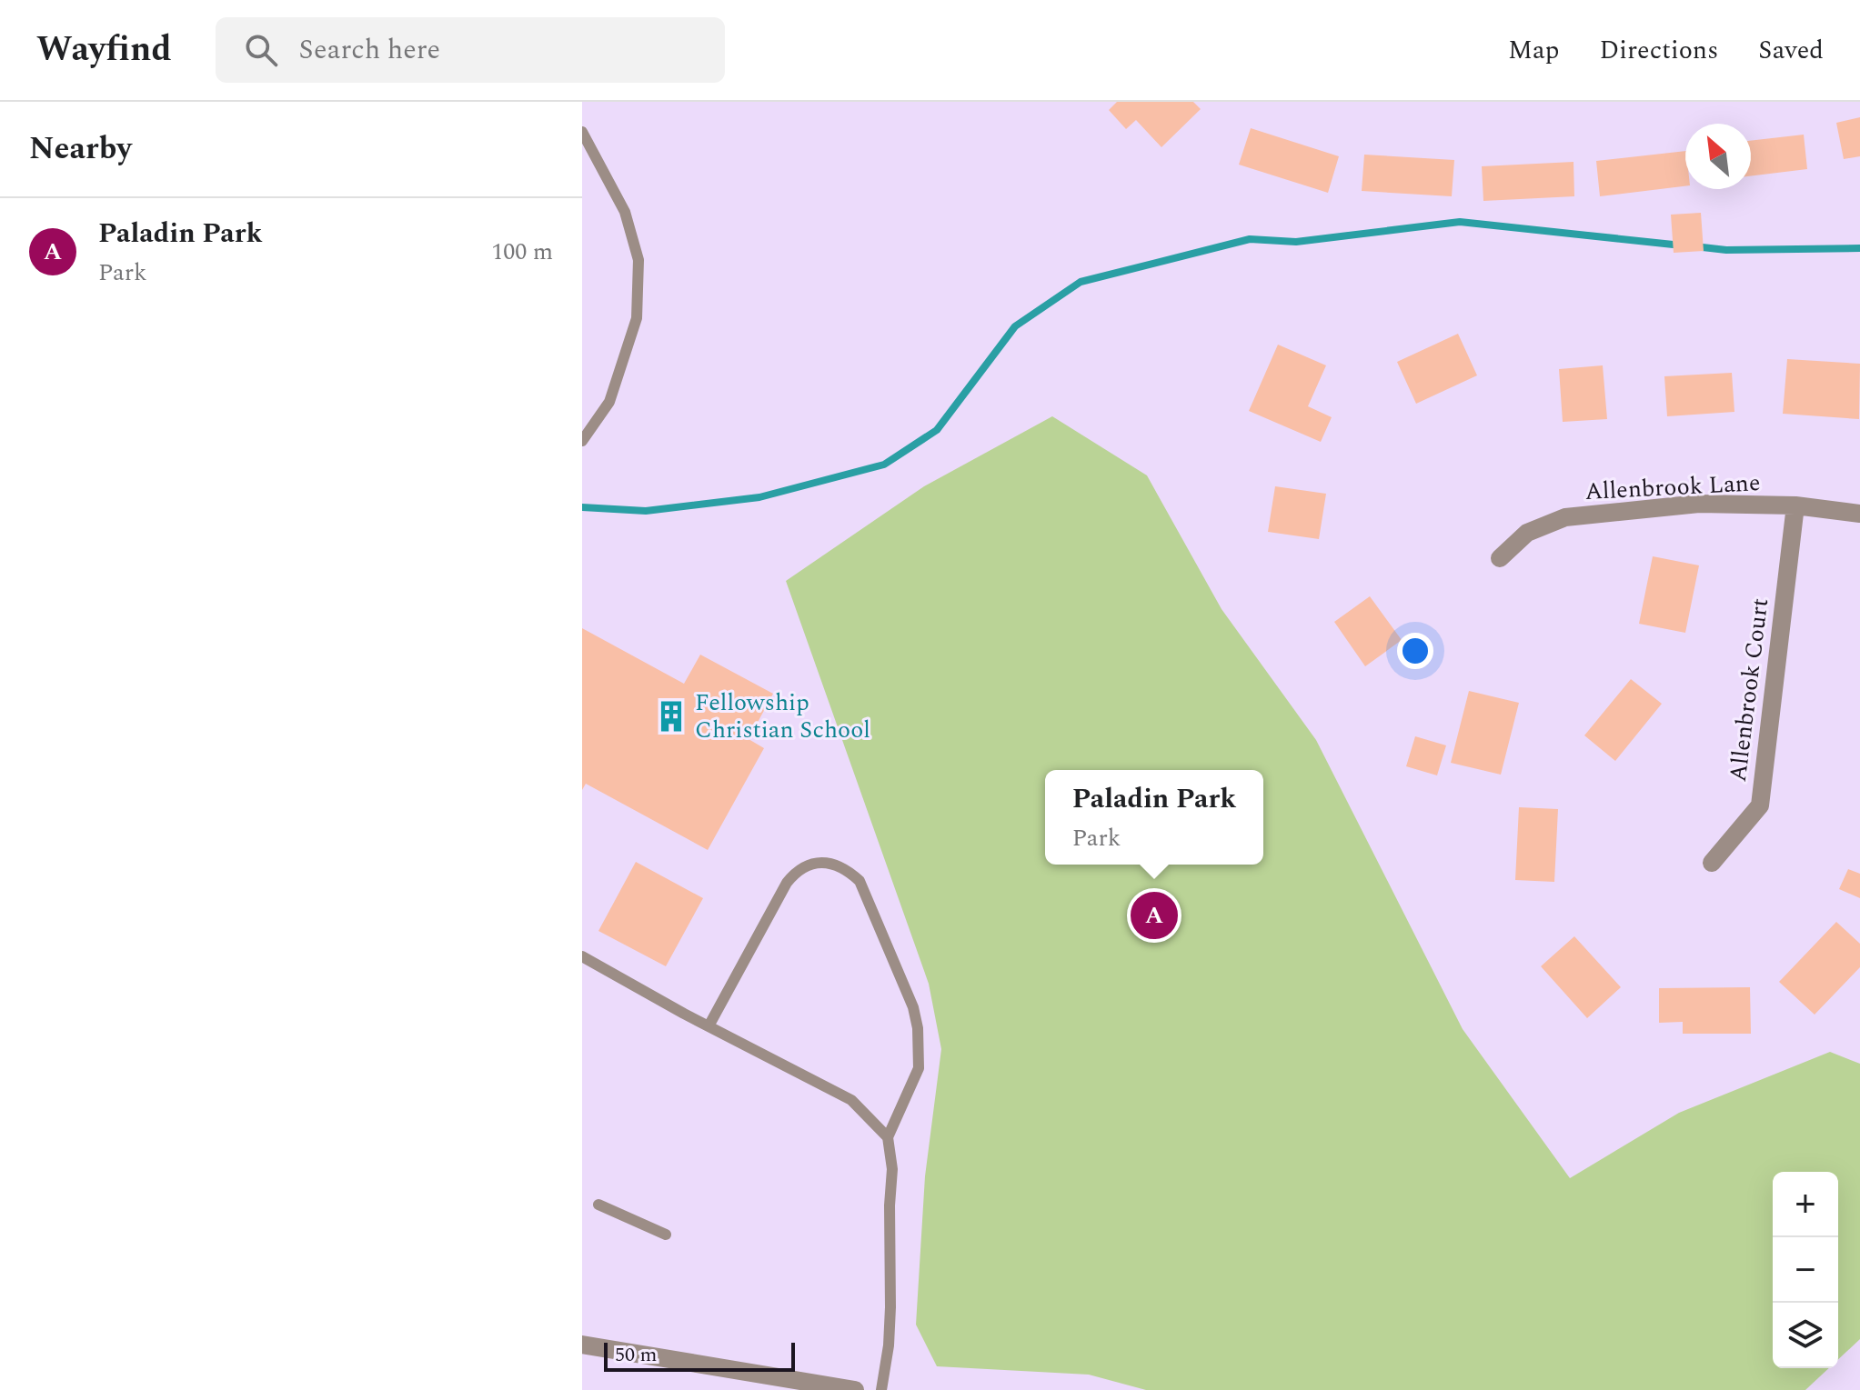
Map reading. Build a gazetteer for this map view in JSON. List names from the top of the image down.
{
  "streets": {
    "street": ["Allenbrook Lane", "Allenbrook Court"]
  },
  "crossings": [
    ["Allenbrook Lane", "Allenbrook Court"]
  ],
  "places": {
    "building": ["Fellowship Christian School"]
  },
  "scale_bar": "50 m",
  "north": "top left",
  "page": {
    "header": "Wayfind",
    "search": "Search here",
    "nav": ["Map", "Directions", "Saved"],
    "heading": "Nearby",
    "list": [
      {
        "mark": "A",
        "name": "Paladin Park",
        "note": "Park",
        "value": "100 m"
      }
    ],
    "popup": ["Paladin Park", "Park"],
    "pins": "A",
    "map_buttons": ["+", "−"],
    "scale": "50 m"
  }
}
